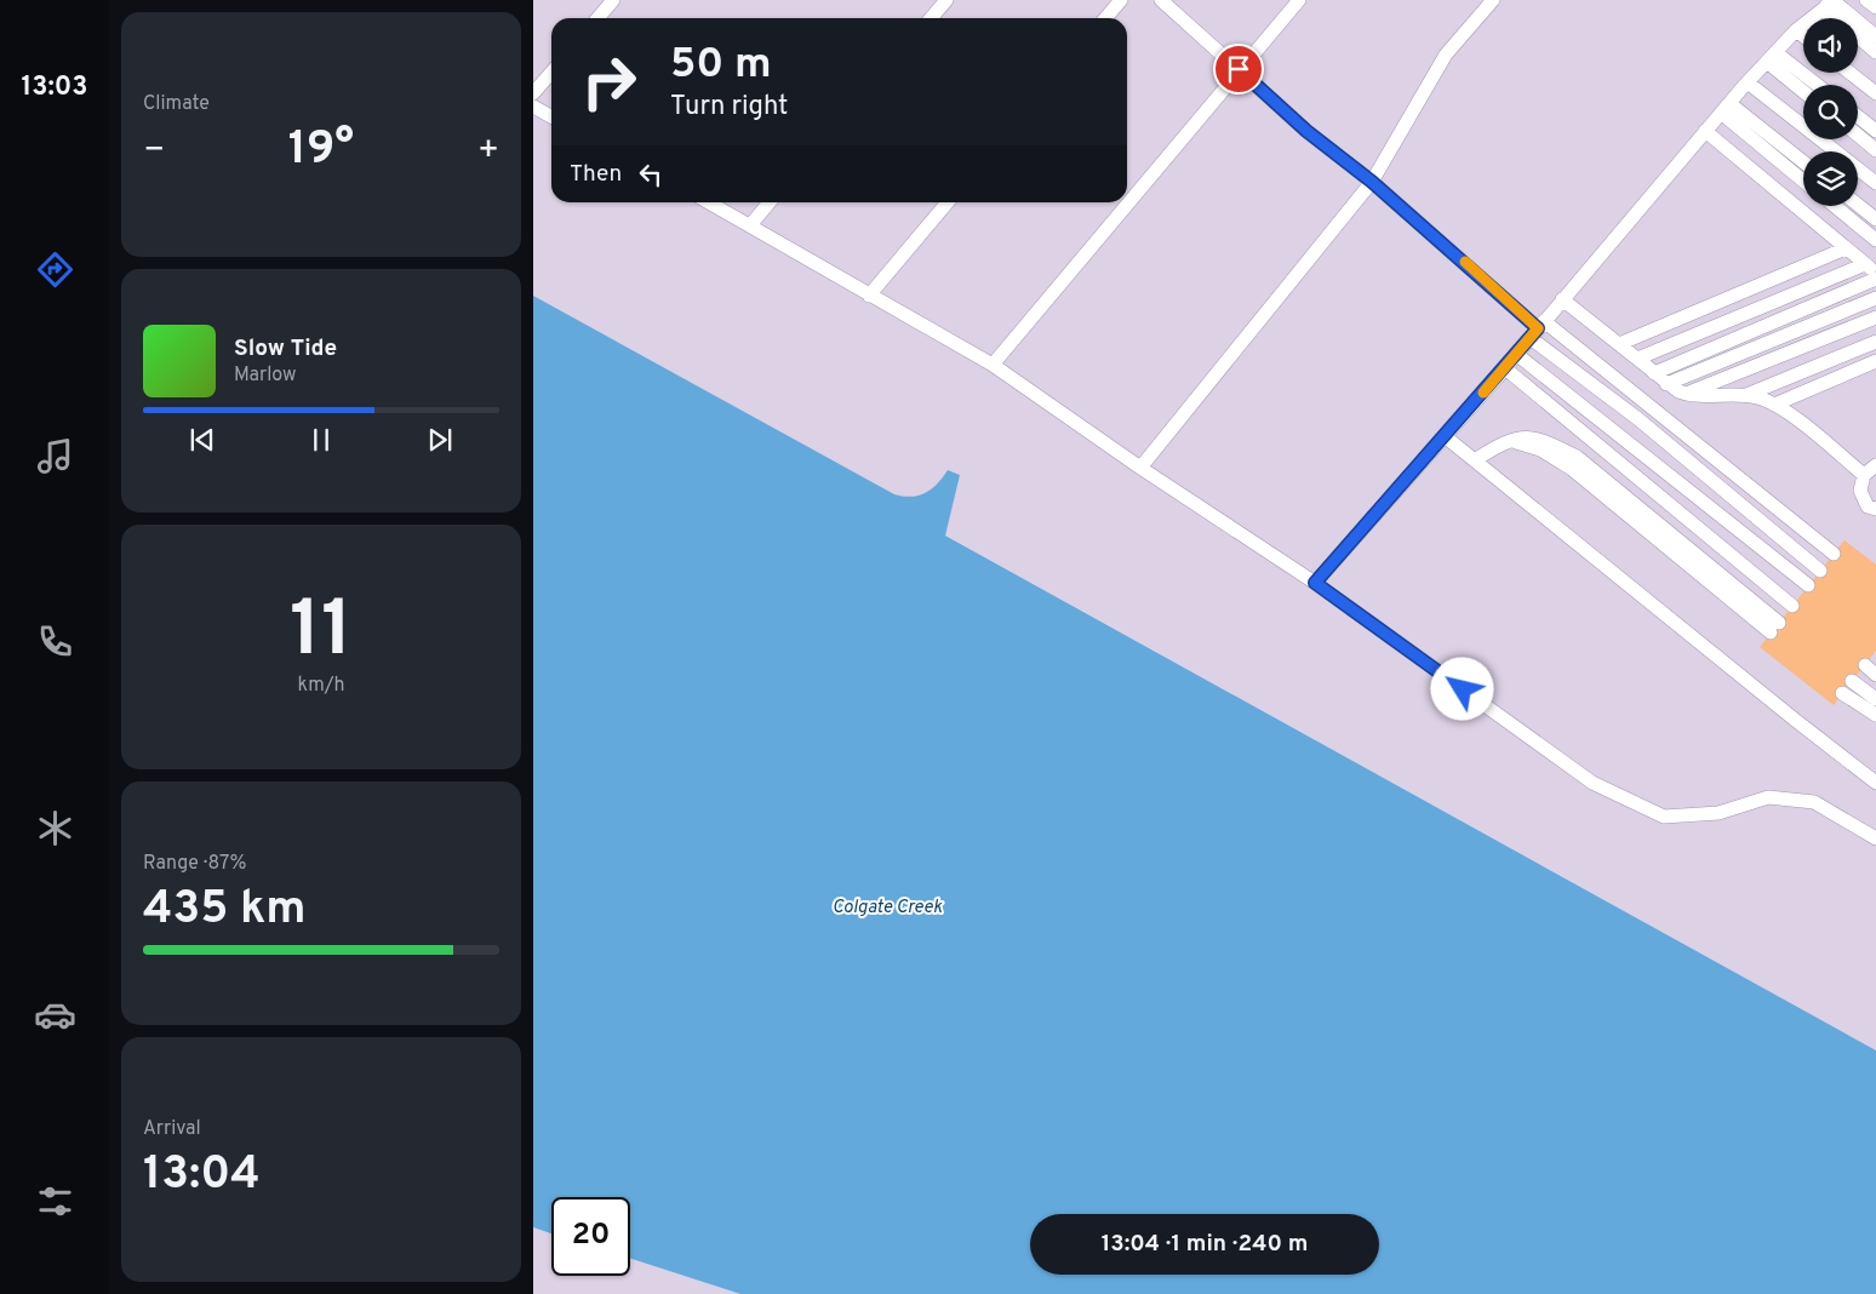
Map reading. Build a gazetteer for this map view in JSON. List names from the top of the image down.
{
  "water": ["Colgate Creek"],
  "page": {
    "tabs": "13:03",
    "tile": [
      "Climate",
      ["11", "km/h"],
      ["Range · 87%", "435 km"],
      ["Arrival", "13:04"]
    ],
    "turn": ["50 m", "Turn right"],
    "heat": ["−", "19°", "+"],
    "then": "Then",
    "song": ["Slow Tide", "Marlow"],
    "limit": "20",
    "trip": "13:04 · 1 min · 240 m"
  }
}
